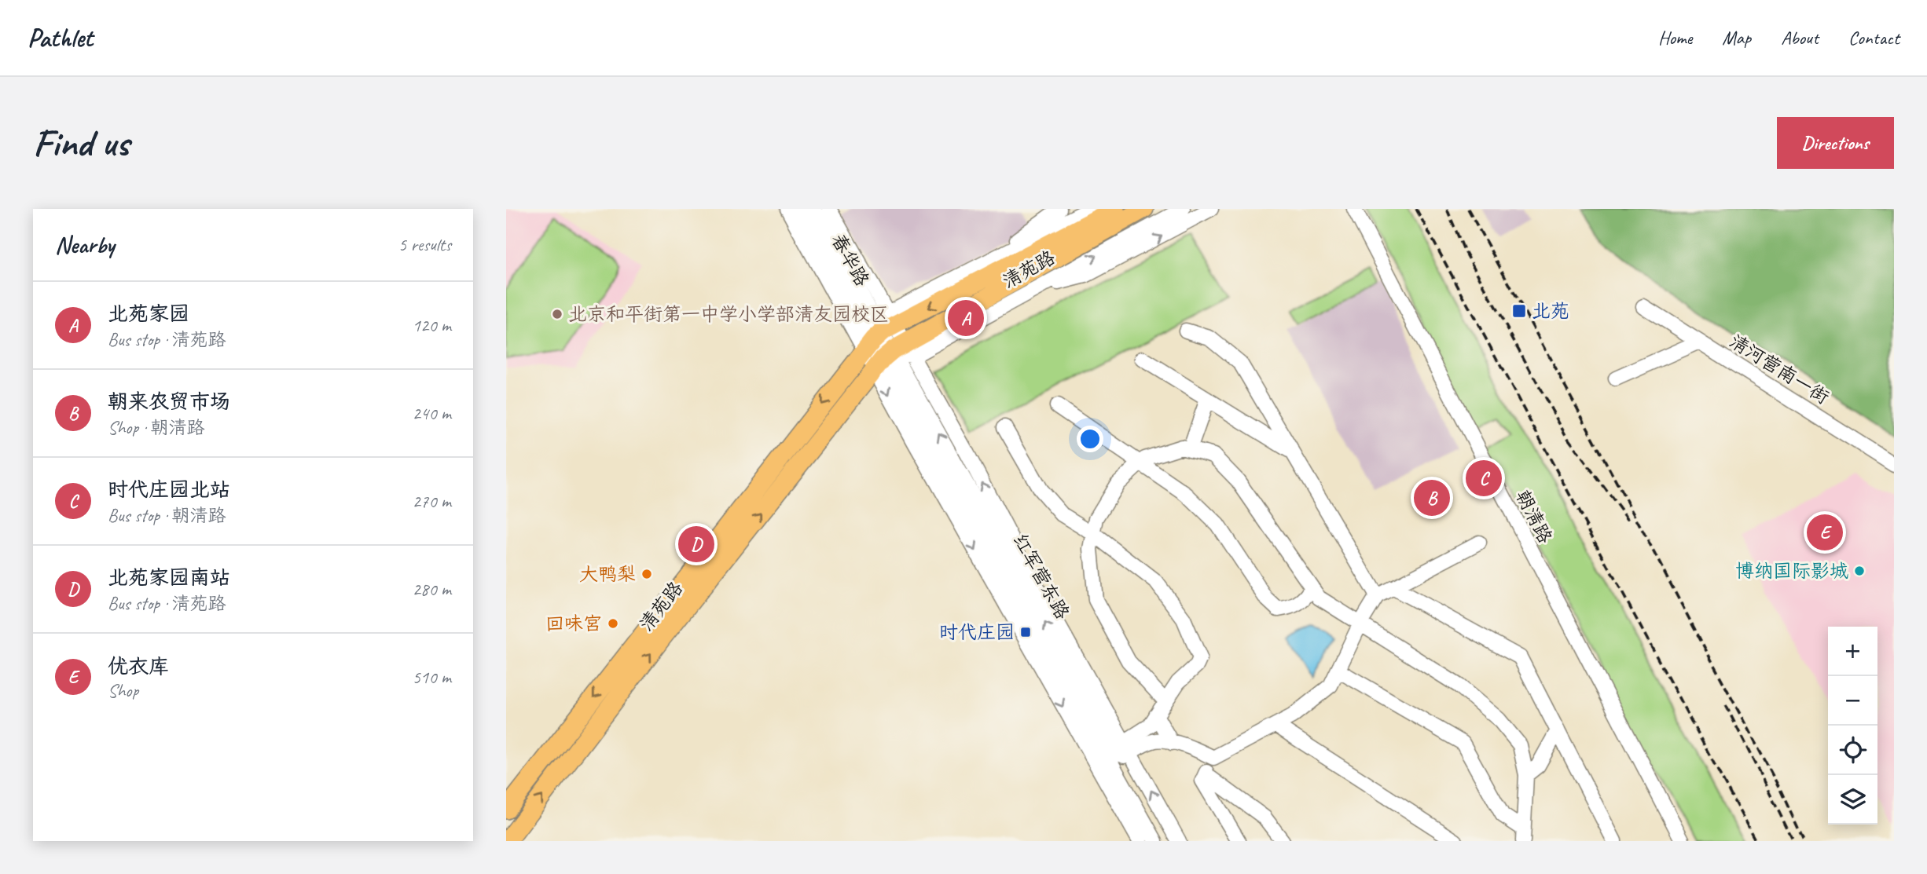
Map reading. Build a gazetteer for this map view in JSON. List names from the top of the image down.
{
  "streets": {
    "main road": ["清苑路"],
    "street": [
      "春华路",
      "清河营南一街",
      "朝清路",
      "红军营东路"
    ]
  },
  "crossings": [
    ["春华路", "清苑路"],
    ["春华路", "红军营东路"],
    ["清苑路", "红军营东路"]
  ],
  "places": {
    "transit": ["北苑", "时代庄园"],
    "other": [
      "北京和平街第一中学小学部清友园校区",
      "博纳国际影城",
      "大鸭梨",
      "回味宫"
    ]
  },
  "page": {
    "header": "Pathlet",
    "nav": [
      "Home",
      "Map",
      "About",
      "Contact"
    ],
    "buttons": "Directions",
    "title": "Find us",
    "heading": ["Nearby", "5 results"],
    "list": [
      {
        "mark": "A",
        "name": "北苑家园",
        "note": "Bus stop · 清苑路",
        "value": "120 m"
      },
      {
        "mark": "B",
        "name": "朝来农贸市场",
        "note": "Shop · 朝清路",
        "value": "240 m"
      },
      {
        "mark": "C",
        "name": "时代庄园北站",
        "note": "Bus stop · 朝清路",
        "value": "270 m"
      },
      {
        "mark": "D",
        "name": "北苑家园南站",
        "note": "Bus stop · 清苑路",
        "value": "280 m"
      },
      {
        "mark": "E",
        "name": "优衣库",
        "note": "Shop",
        "value": "510 m"
      }
    ],
    "pins": [
      "A",
      "C",
      "B",
      "E",
      "D"
    ],
    "map_buttons": ["+", "−"]
  }
}
